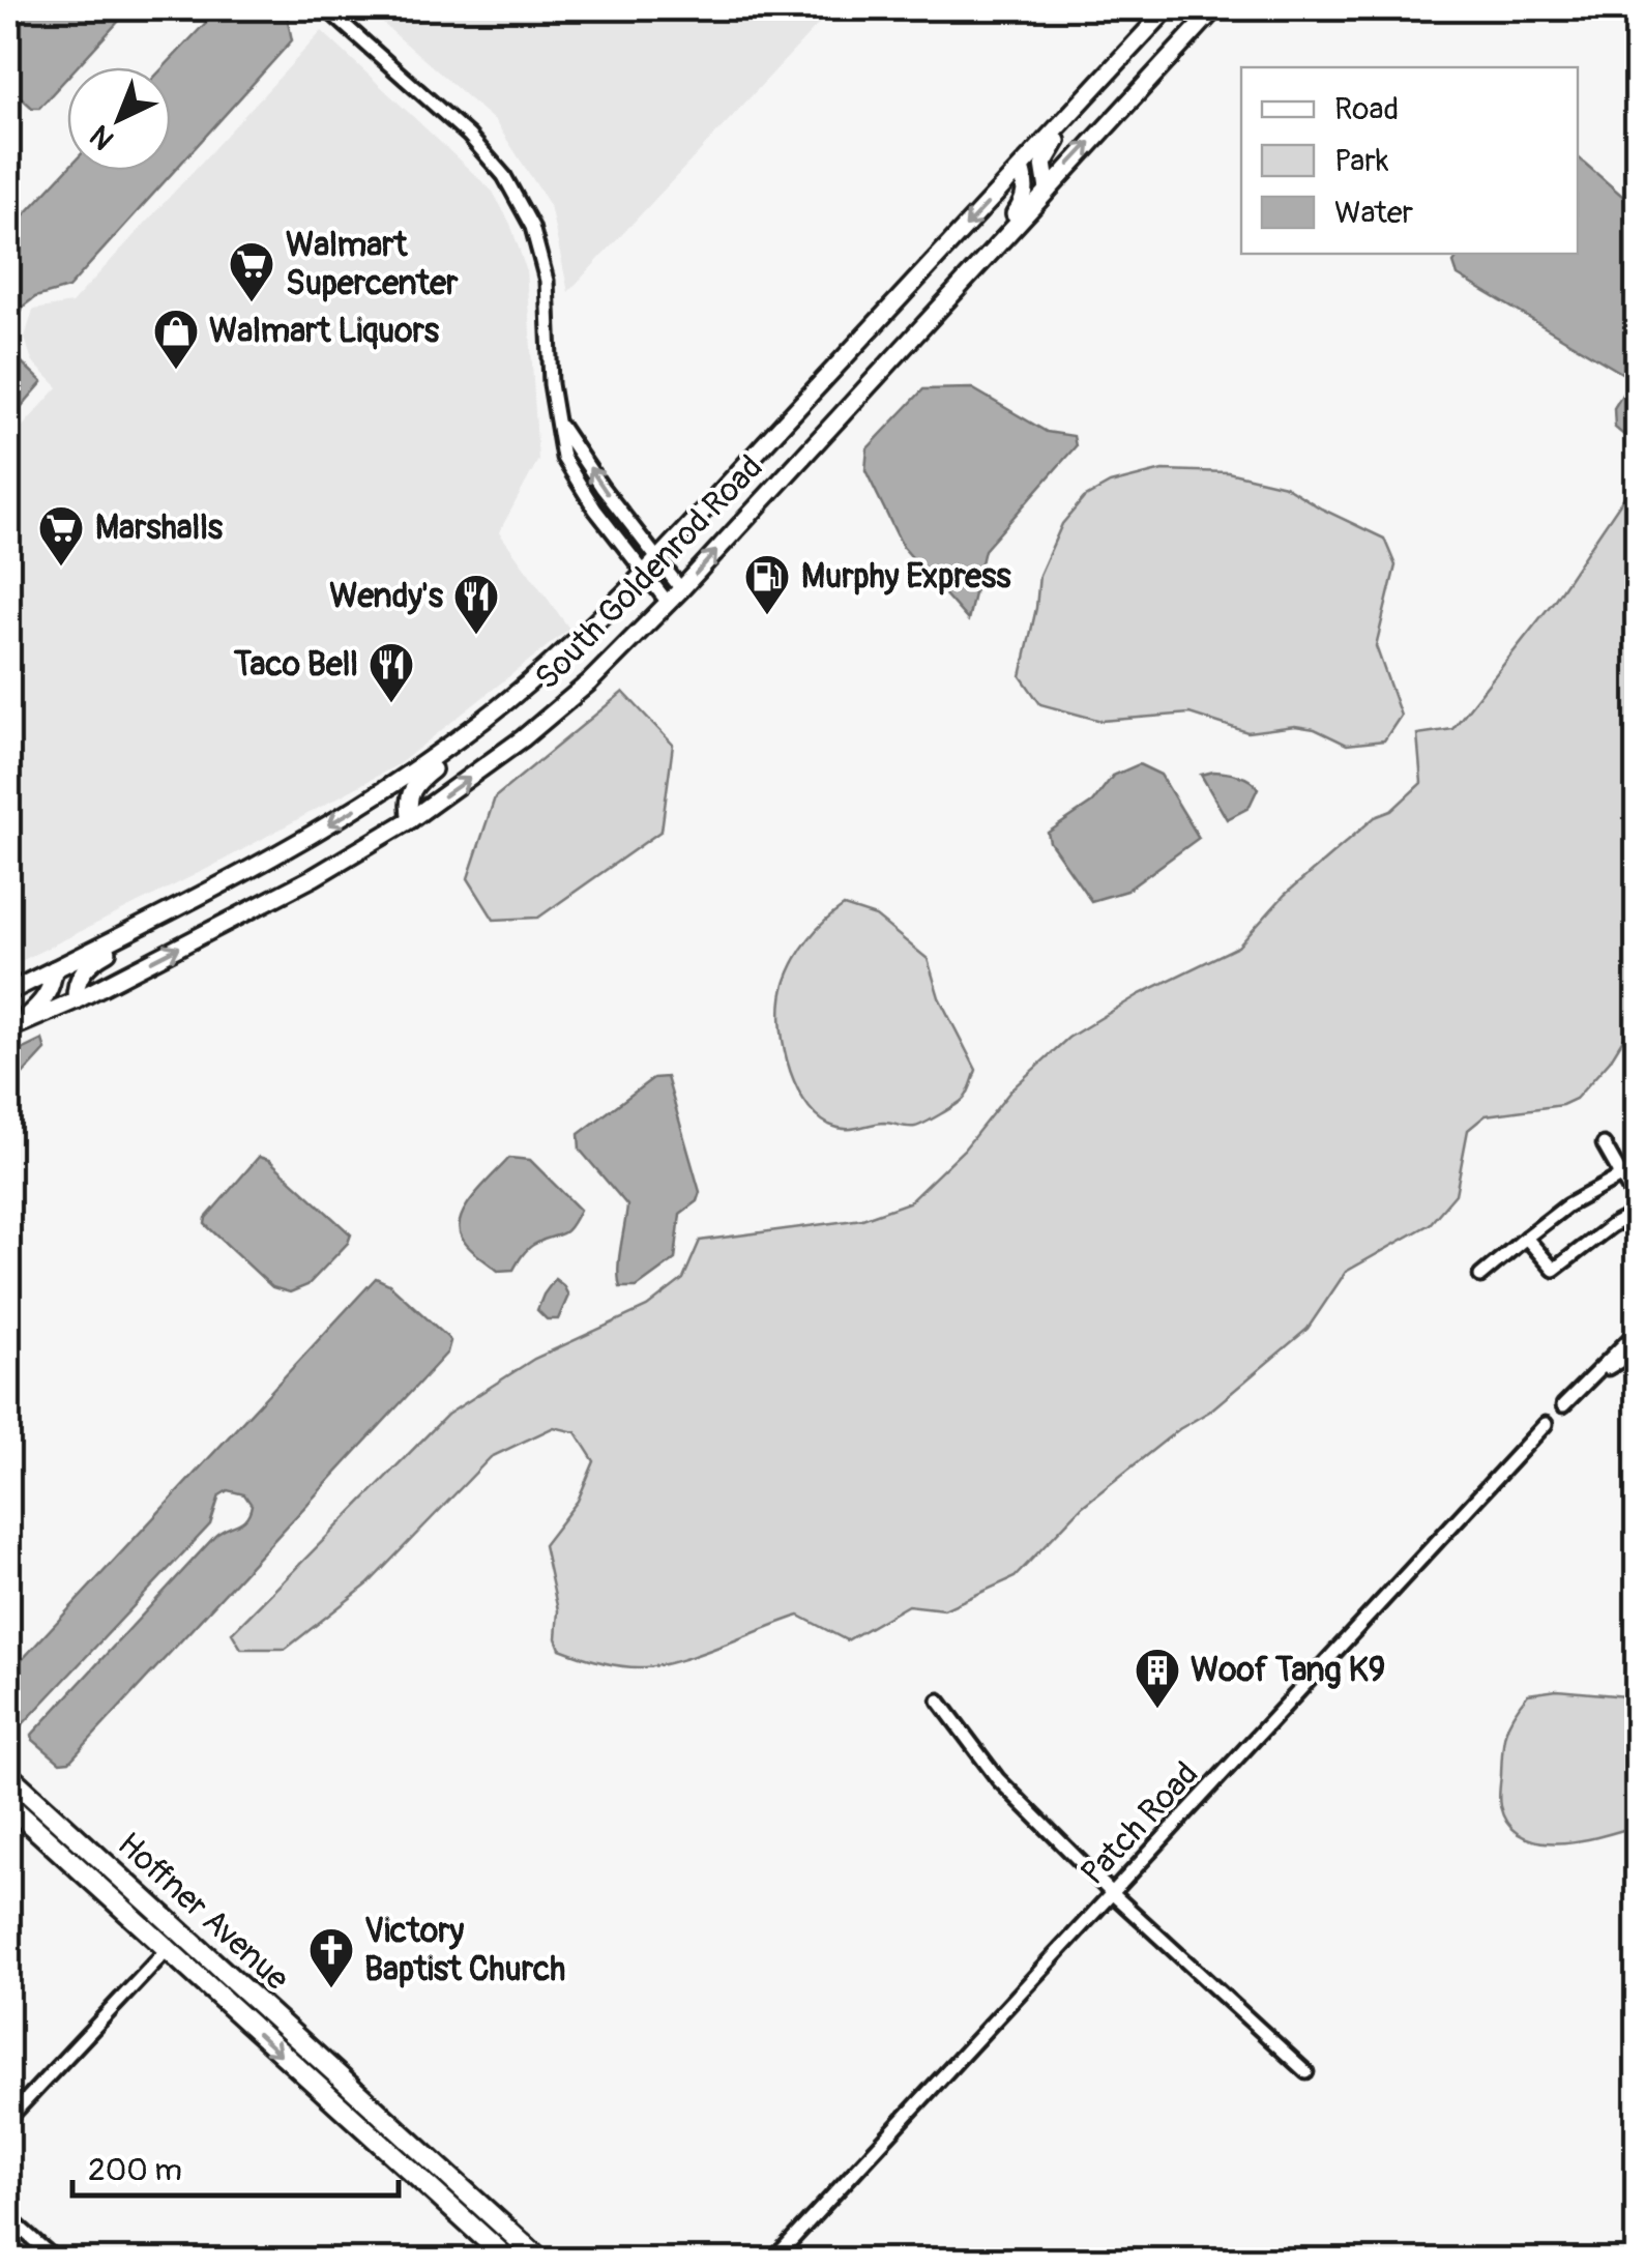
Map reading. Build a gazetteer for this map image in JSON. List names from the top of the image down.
{
  "streets": {
    "main road": ["South Goldenrod Road", "Hoffner Avenue"],
    "street": ["Patch Road"]
  },
  "places": {
    "supermarket": ["Walmart Supercenter", "Marshalls"],
    "shop": ["Walmart Liquors"],
    "fuel station": ["Murphy Express"],
    "restaurant": ["Wendy's", "Taco Bell"],
    "building": ["Woof Tang K9"],
    "church": ["Victory Baptist Church"]
  },
  "legend": ["Road", "Park", "Water"],
  "scale_bar": "200 m",
  "north": "bottom left"
}
